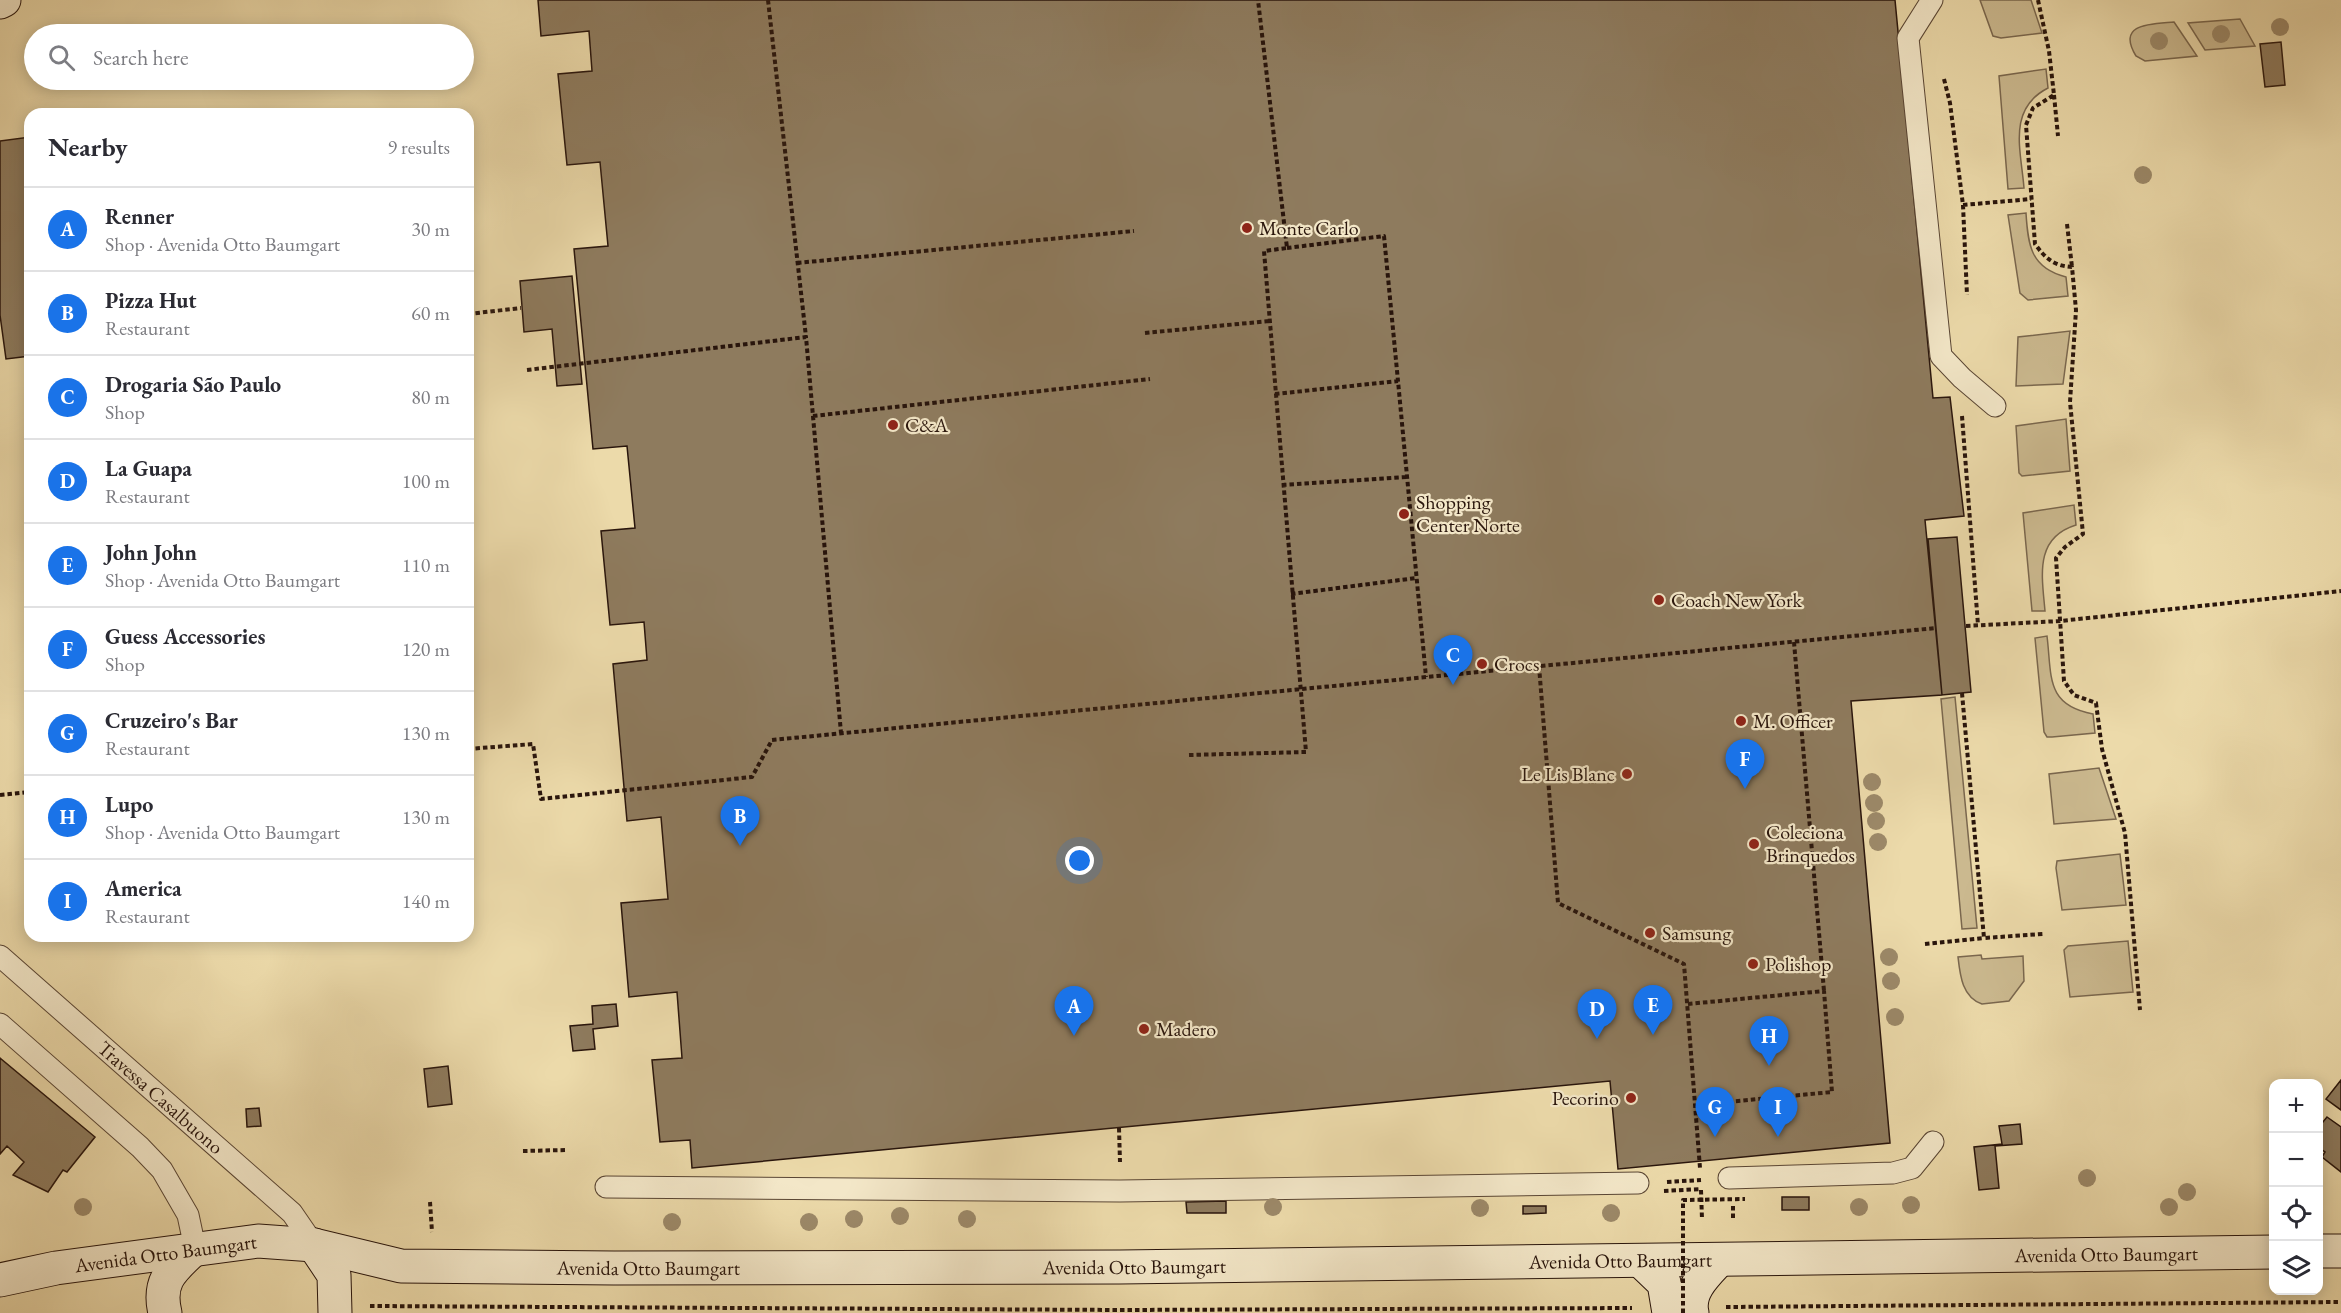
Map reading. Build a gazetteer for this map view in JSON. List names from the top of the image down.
{
  "streets": {
    "main road": ["Avenida Otto Baumgart"],
    "lane": ["Travessa Casalbuono"]
  },
  "crossings": [
    ["Travessa Casalbuono", "Avenida Otto Baumgart"]
  ],
  "places": [
    "Monte Carlo",
    "C&A",
    "Shopping Center Norte",
    "Coach New York",
    "Crocs",
    "M. Officer",
    "Le Lis Blanc",
    "Coleciona Brinquedos",
    "Samsung",
    "Polishop",
    "Madero",
    "Pecorino"
  ],
  "page": {
    "search": "Search here",
    "heading": ["Nearby", "9 results"],
    "list": [
      {
        "mark": "A",
        "name": "Renner",
        "note": "Shop · Avenida Otto Baumgart",
        "value": "30 m"
      },
      {
        "mark": "B",
        "name": "Pizza Hut",
        "note": "Restaurant",
        "value": "60 m"
      },
      {
        "mark": "C",
        "name": "Drogaria São Paulo",
        "note": "Shop",
        "value": "80 m"
      },
      {
        "mark": "D",
        "name": "La Guapa",
        "note": "Restaurant",
        "value": "100 m"
      },
      {
        "mark": "E",
        "name": "John John",
        "note": "Shop · Avenida Otto Baumgart",
        "value": "110 m"
      },
      {
        "mark": "F",
        "name": "Guess Accessories",
        "note": "Shop",
        "value": "120 m"
      },
      {
        "mark": "G",
        "name": "Cruzeiro's Bar",
        "note": "Restaurant",
        "value": "130 m"
      },
      {
        "mark": "H",
        "name": "Lupo",
        "note": "Shop · Avenida Otto Baumgart",
        "value": "130 m"
      },
      {
        "mark": "I",
        "name": "America",
        "note": "Restaurant",
        "value": "140 m"
      }
    ],
    "pins": [
      "C",
      "F",
      "B",
      "E",
      "A",
      "D",
      "H",
      "G",
      "I"
    ],
    "map_buttons": ["+", "−"]
  }
}
